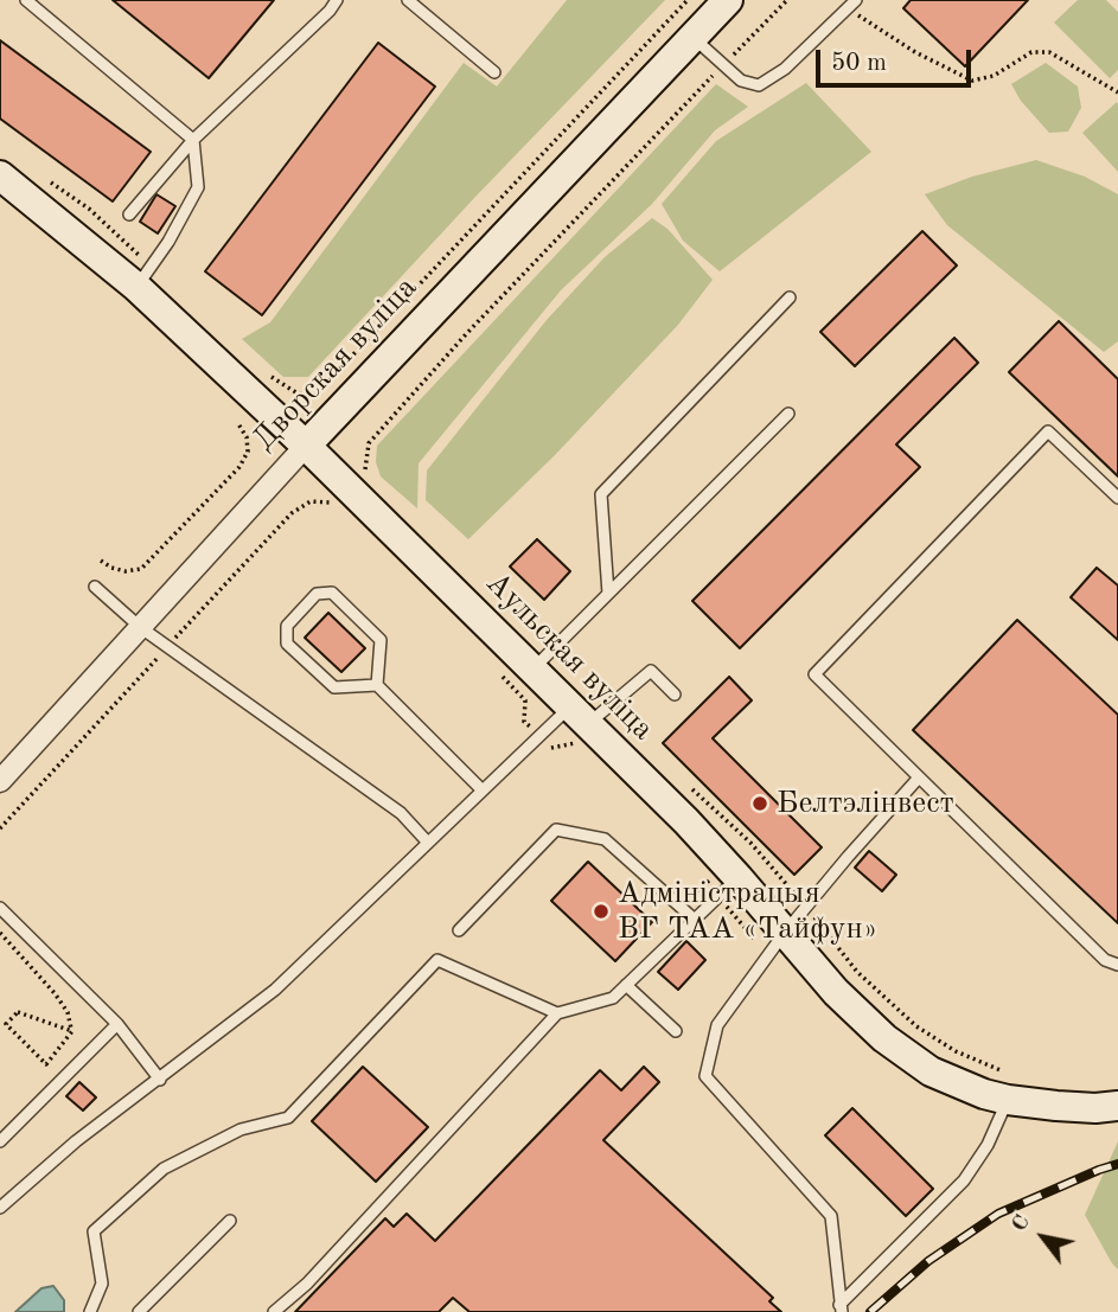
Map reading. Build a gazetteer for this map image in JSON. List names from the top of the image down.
{
  "streets": {
    "street": ["Дворская вуліца", "Аульская вуліца"]
  },
  "crossings": [
    ["Дворская вуліца", "Аульская вуліца"]
  ],
  "places": ["Белтэлінвест", "Адміністрацыя ВГ ТАА «Тайфун»"],
  "scale_bar": "50 m",
  "north": "top left"
}
